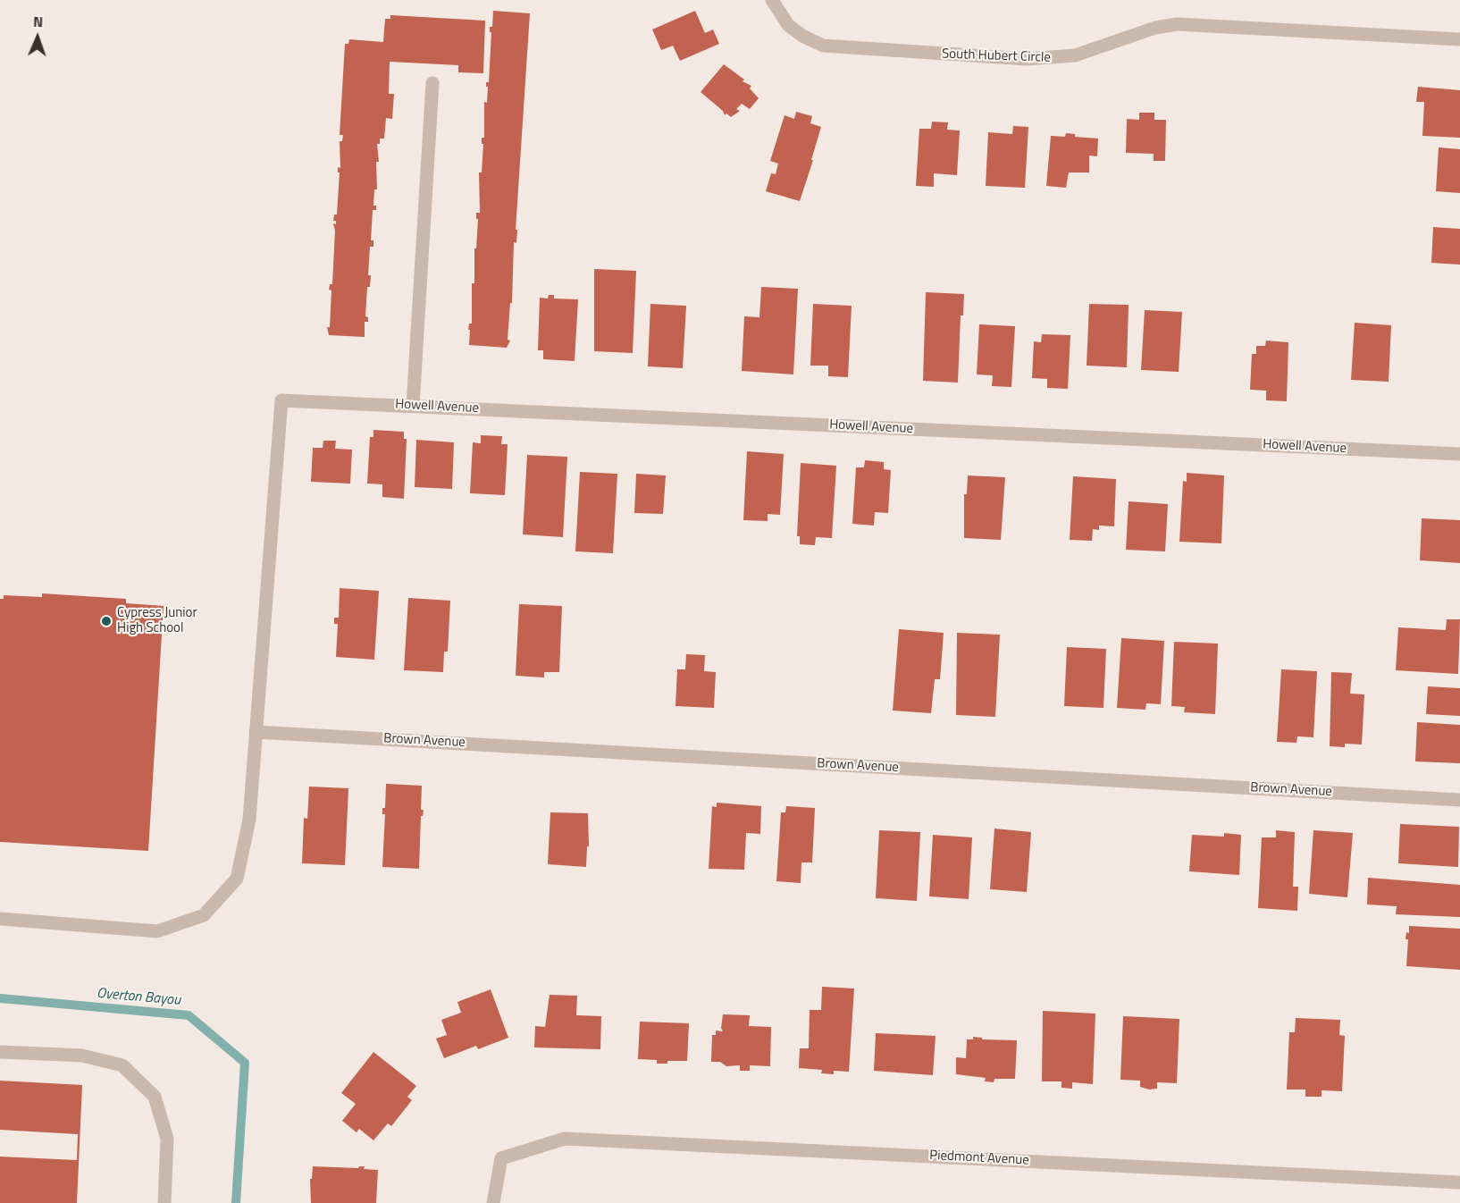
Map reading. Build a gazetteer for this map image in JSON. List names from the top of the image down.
{
  "streets": {
    "street": [
      "South Hubert Circle",
      "Howell Avenue",
      "Brown Avenue",
      "Piedmont Avenue"
    ]
  },
  "crossings": [
    ["Howell Avenue", "Brown Avenue"]
  ],
  "water": ["Overton Bayou"],
  "places": ["Cypress Junior High School"],
  "north": "top"
}
